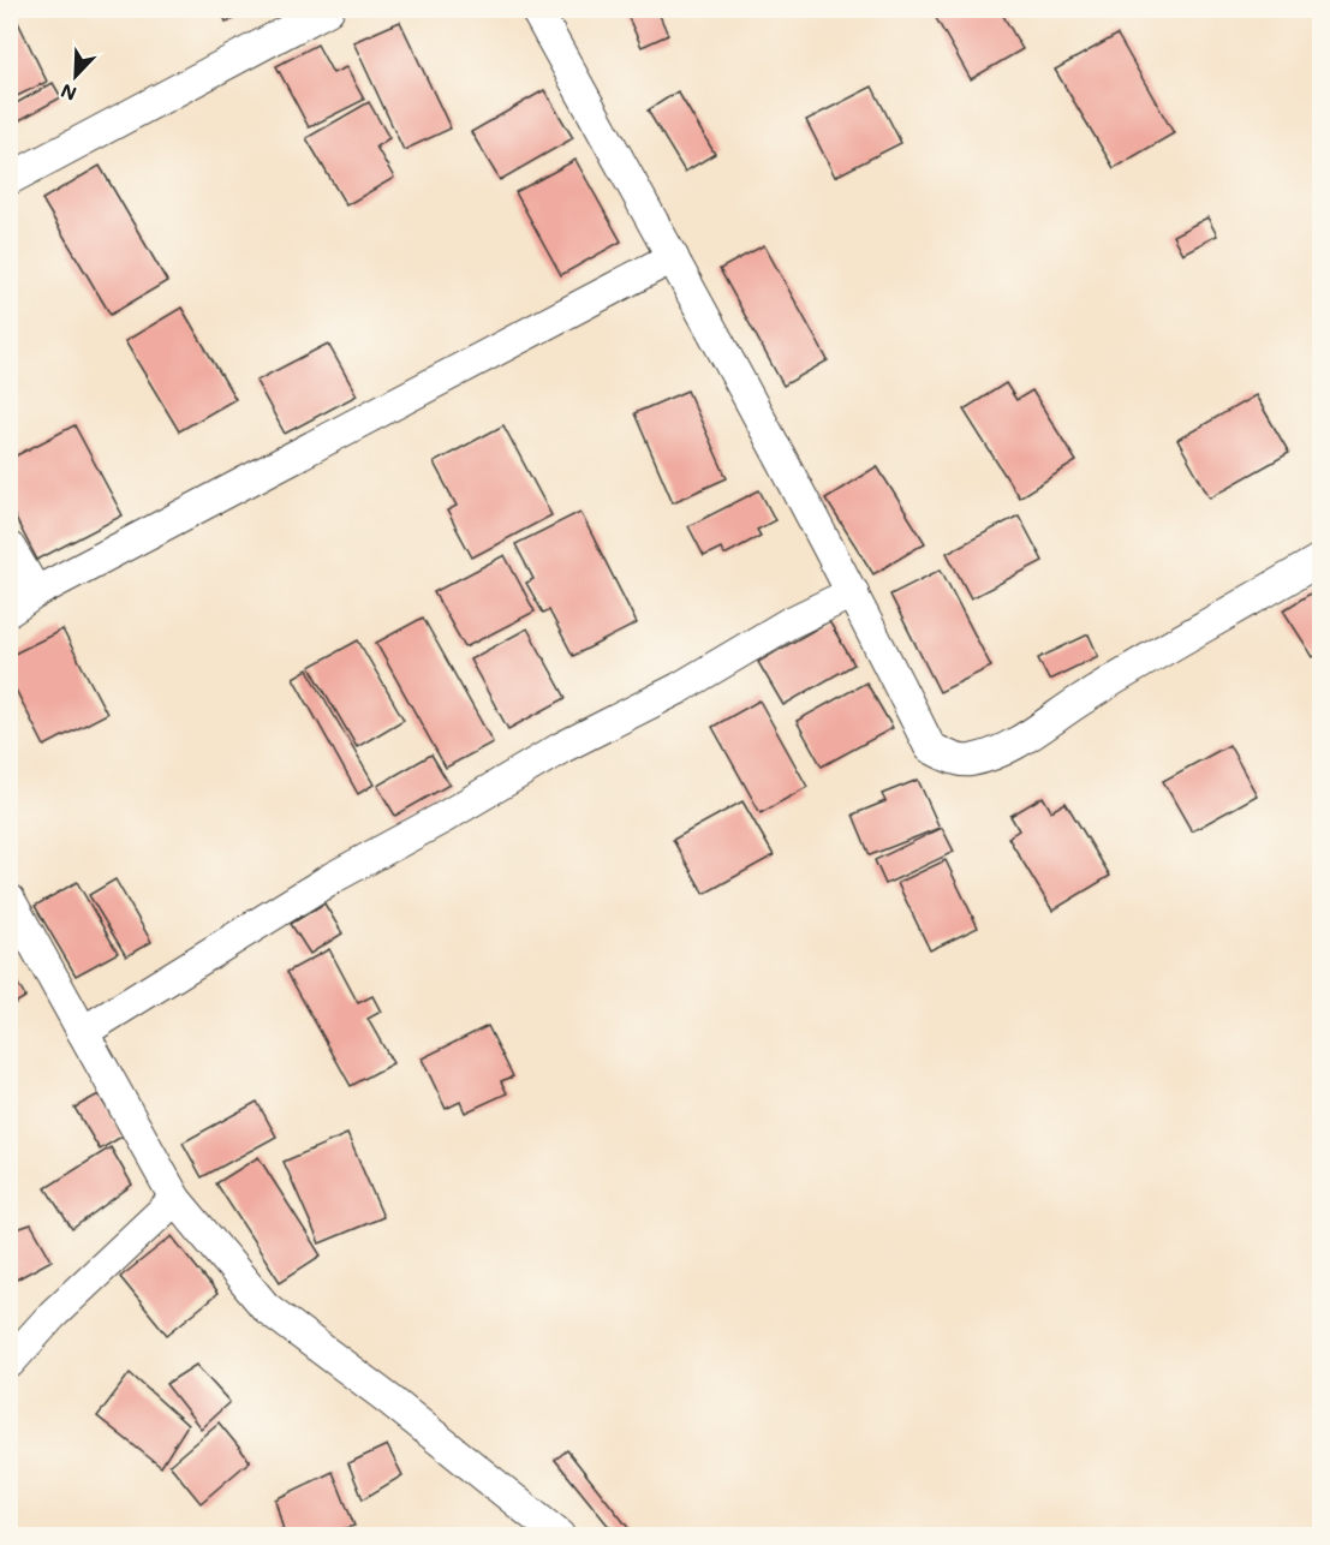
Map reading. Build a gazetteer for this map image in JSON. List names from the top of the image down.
{
  "north": "bottom left"
}
